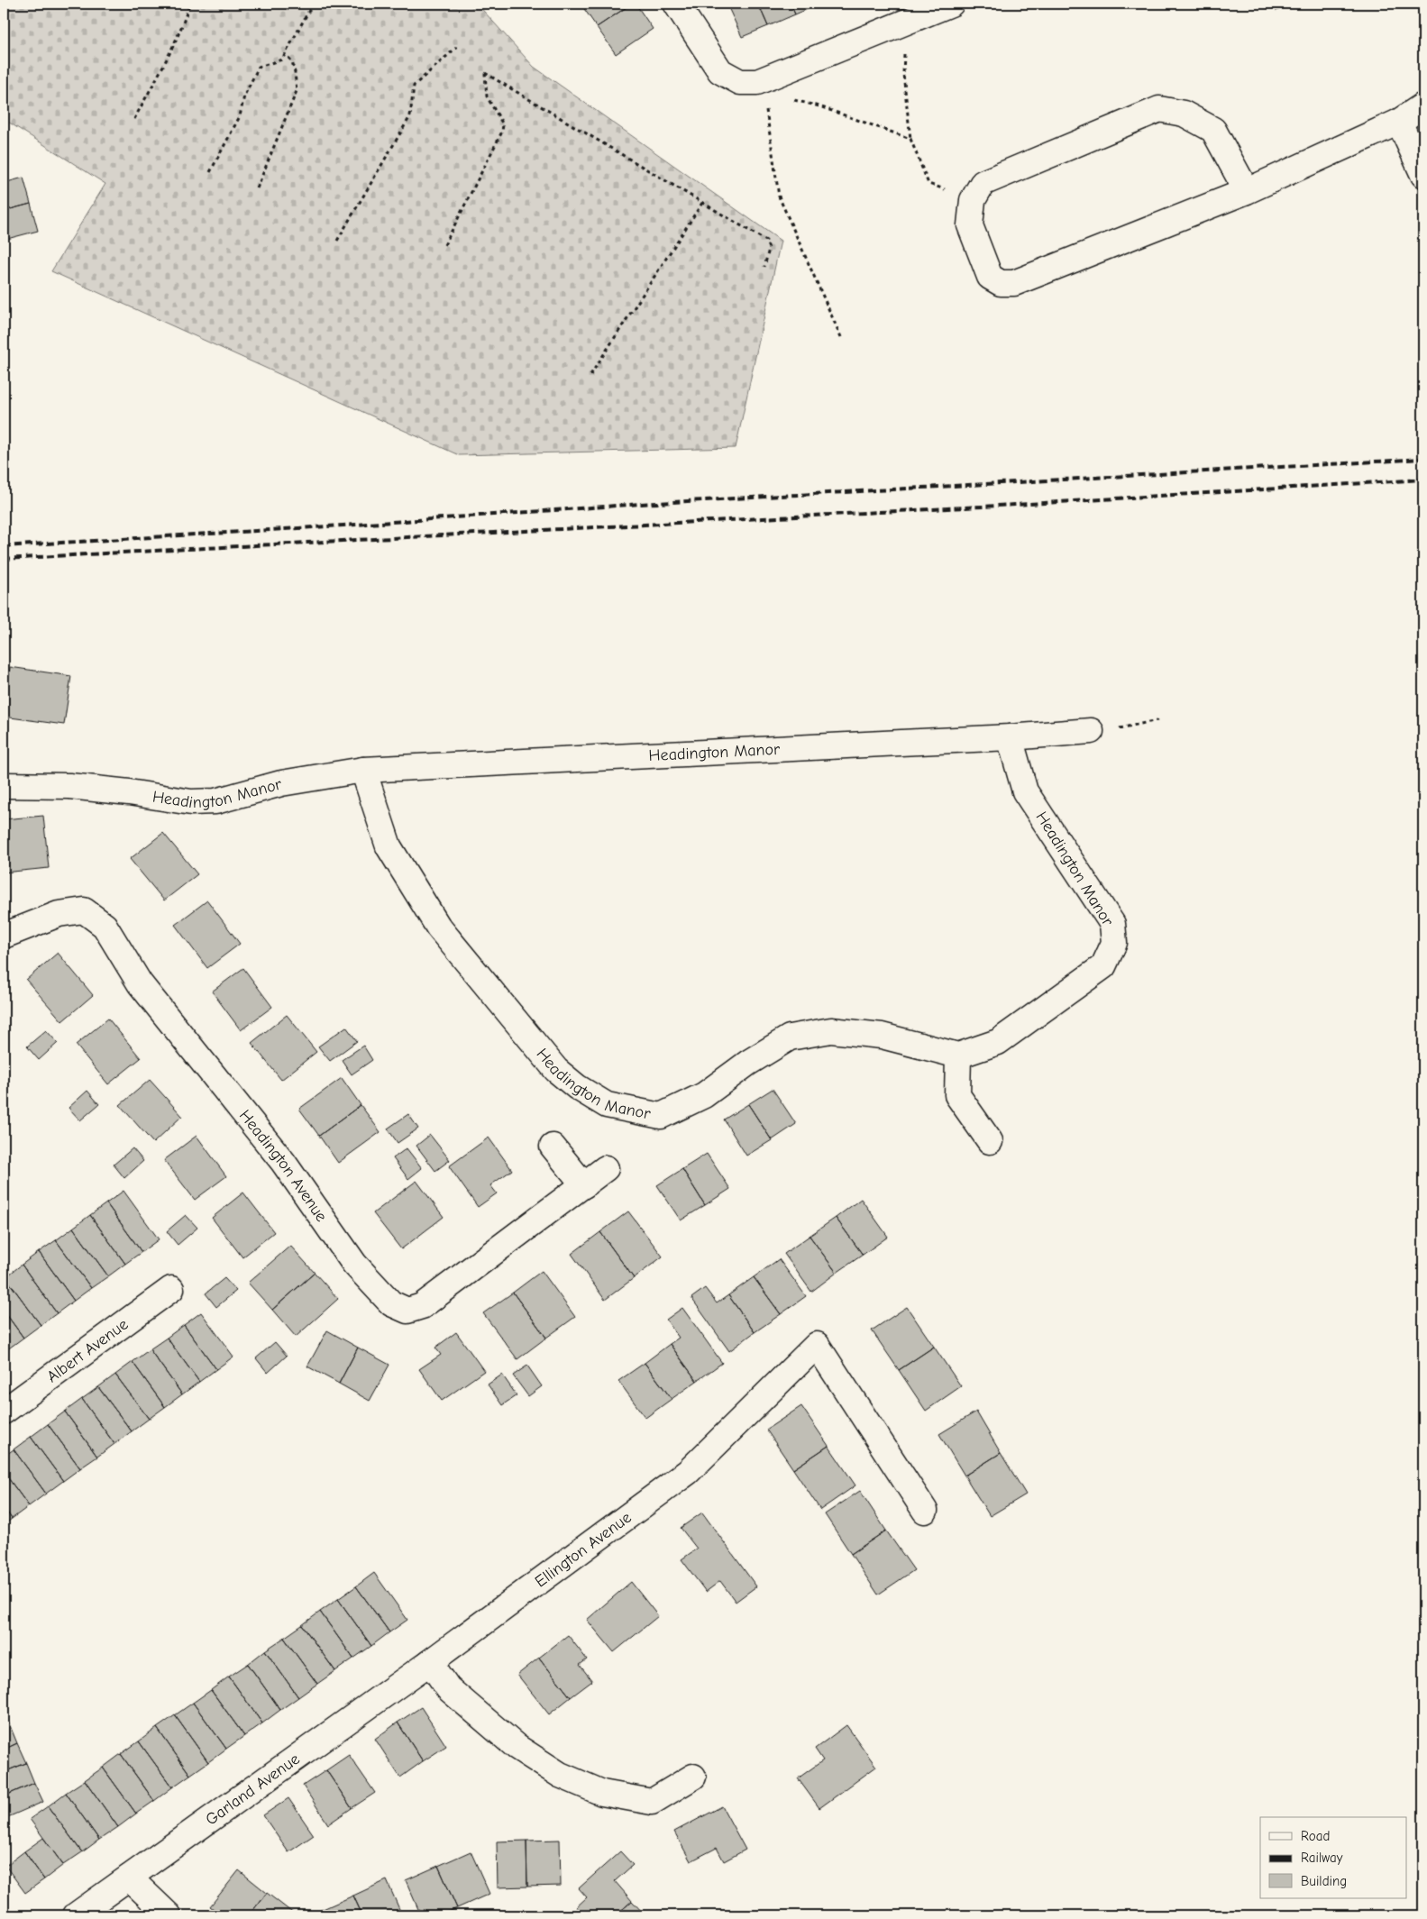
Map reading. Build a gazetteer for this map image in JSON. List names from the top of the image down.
{
  "streets": {
    "street": [
      "Headington Manor",
      "Headington Avenue",
      "Albert Avenue",
      "Ellington Avenue",
      "Garland Avenue"
    ]
  },
  "crossings": [
    ["Ellington Avenue", "Garland Avenue"]
  ],
  "legend": ["Road", "Railway", "Building"]
}
